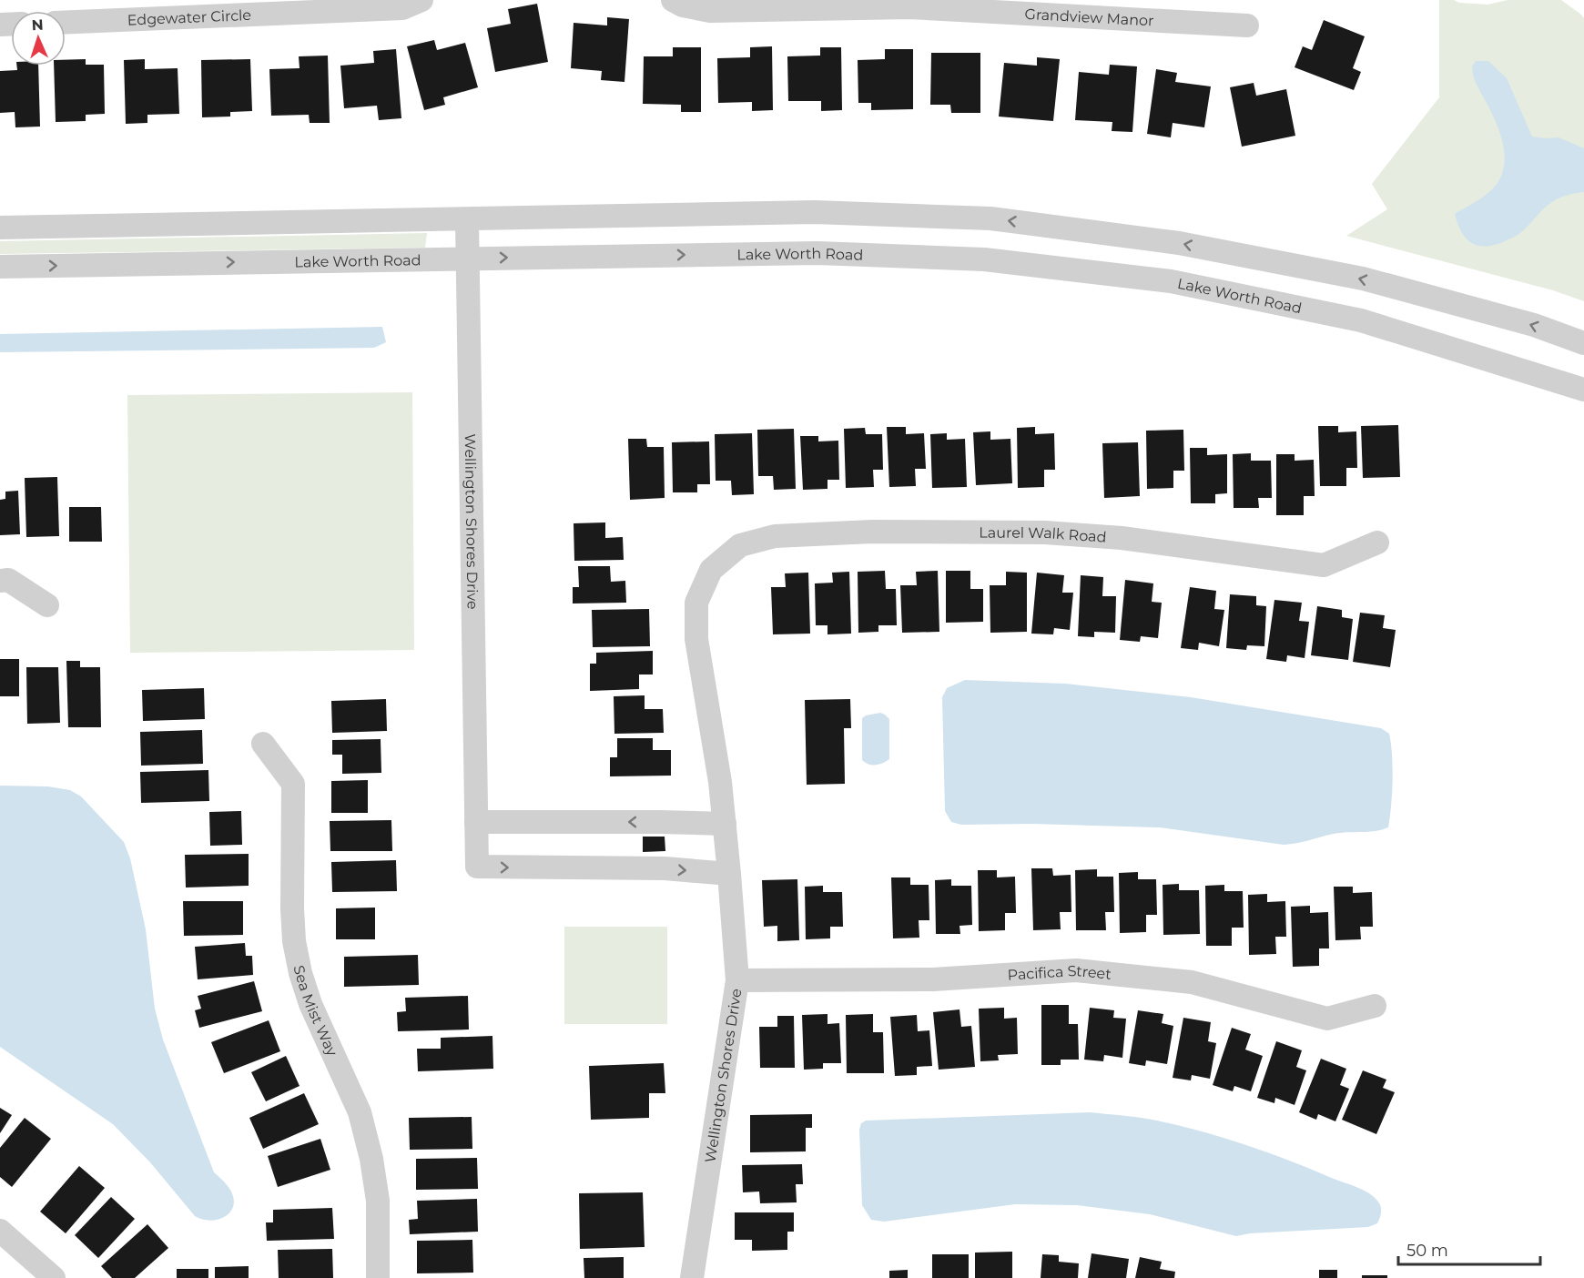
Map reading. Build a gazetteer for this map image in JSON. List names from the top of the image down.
{
  "streets": {
    "street": [
      "Edgewater Circle",
      "Grandview Manor",
      "Lake Worth Road",
      "Wellington Shores Drive",
      "Laurel Walk Road",
      "Pacifica Street",
      "Sea Mist Way"
    ]
  },
  "crossings": [
    ["Lake Worth Road", "Wellington Shores Drive"],
    ["Wellington Shores Drive", "Laurel Walk Road"],
    ["Wellington Shores Drive", "Pacifica Street"]
  ],
  "scale_bar": "50 m",
  "north": "top"
}
